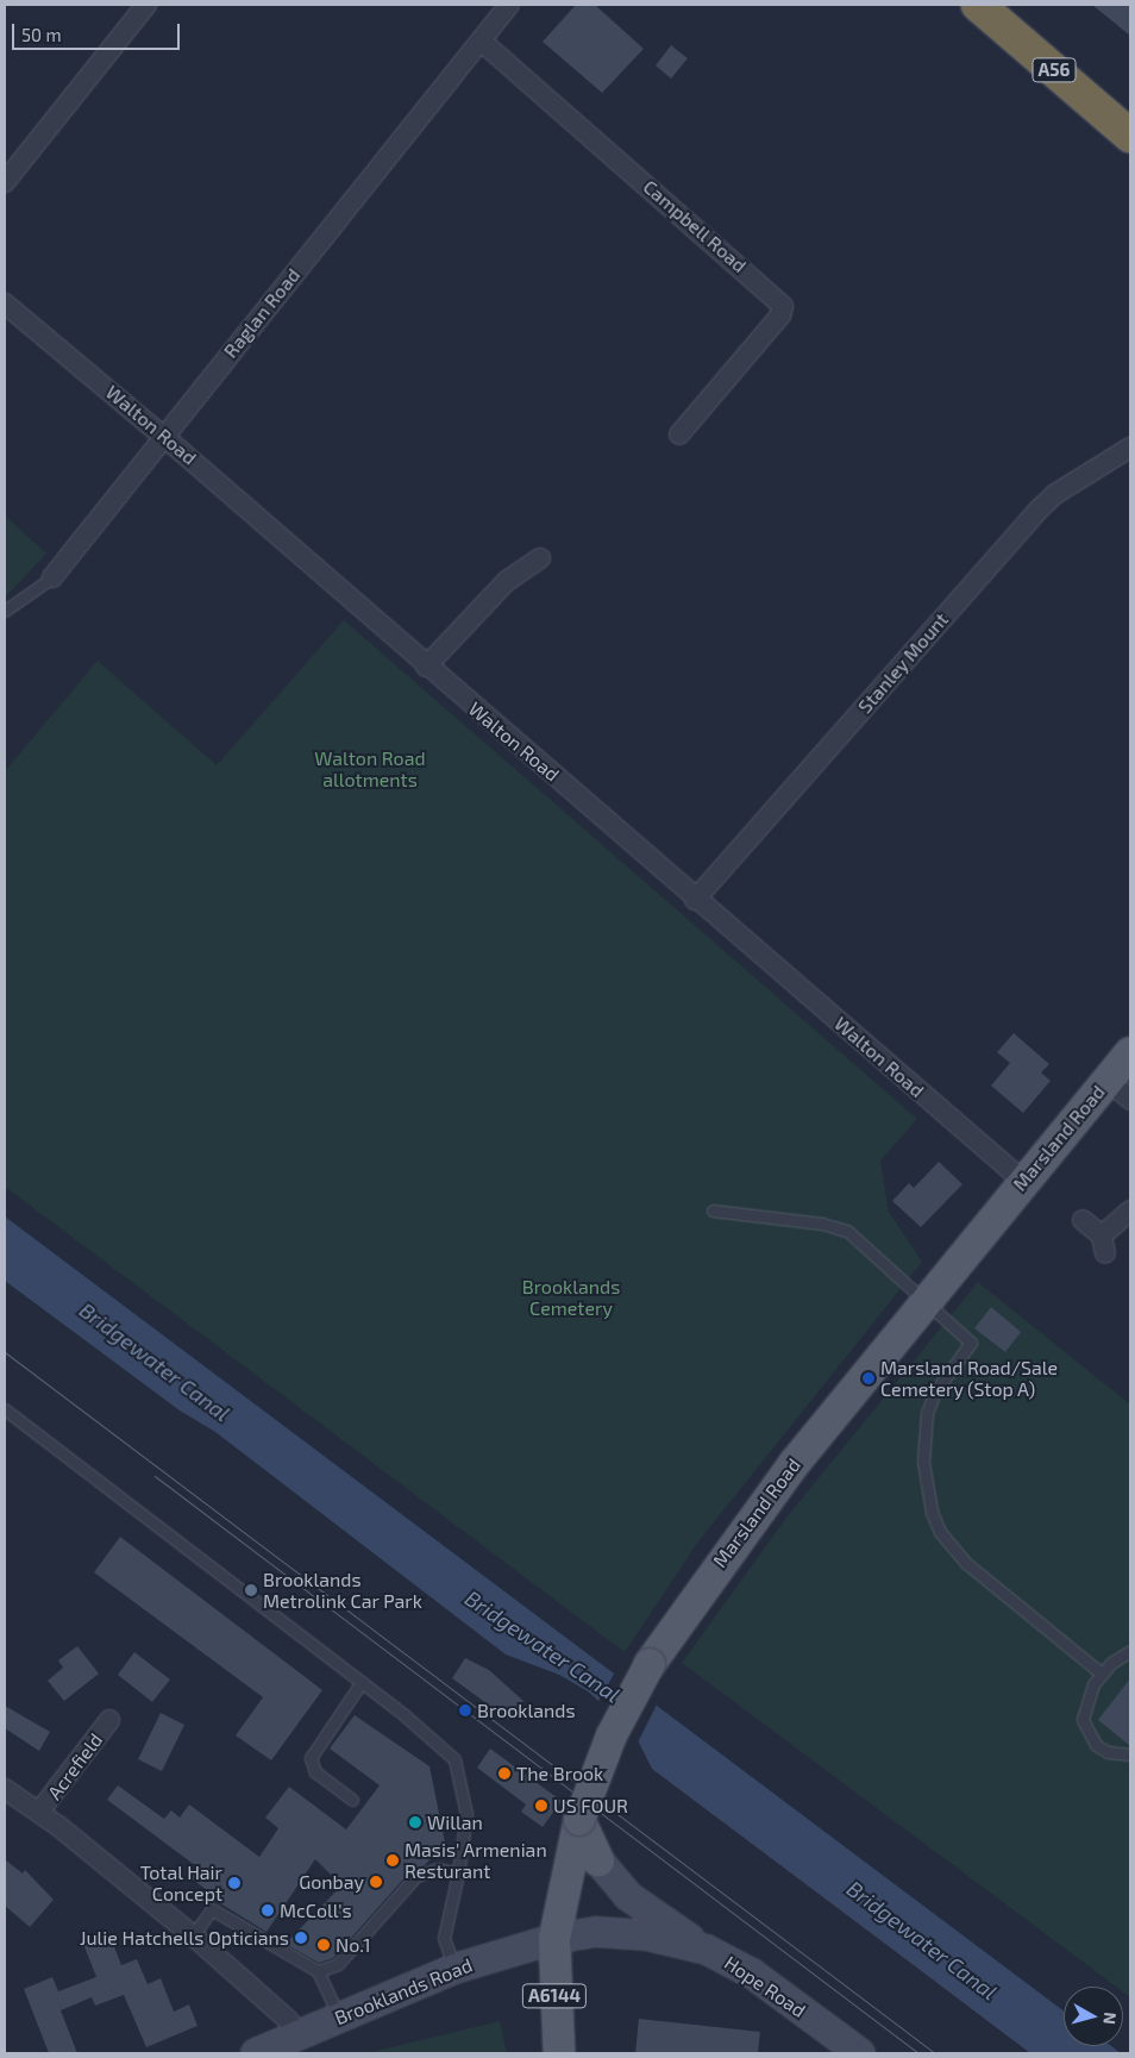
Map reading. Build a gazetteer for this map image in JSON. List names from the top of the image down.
{
  "streets": {
    "highway": ["A56"],
    "main road": ["Marsland Road", "A6144"],
    "street": [
      "Campbell Road",
      "Raglan Road",
      "Walton Road",
      "Stanley Mount",
      "Acrefield",
      "Hope Road",
      "Brooklands Road"
    ]
  },
  "crossings": [
    ["Campbell Road", "Raglan Road"],
    ["Raglan Road", "Walton Road"],
    ["Walton Road", "Stanley Mount"],
    ["Walton Road", "Marsland Road"],
    ["Marsland Road", "Hope Road"],
    ["Marsland Road", "Brooklands Road"],
    ["Hope Road", "Brooklands Road"]
  ],
  "water": ["Bridgewater Canal"],
  "parks": ["Walton Road allotments", "Brooklands Cemetery"],
  "places": [
    "Marsland Road/Sale Cemetery (Stop A)",
    "Brooklands Metrolink Car Park",
    "Brooklands",
    "The Brook",
    "US FOUR",
    "Willan",
    "Masis' Armenian Resturant",
    "Gonbay",
    "Total Hair Concept",
    "McColl's",
    "Julie Hatchells Opticians",
    "No.1"
  ],
  "scale_bar": "50 m",
  "north": "right"
}
